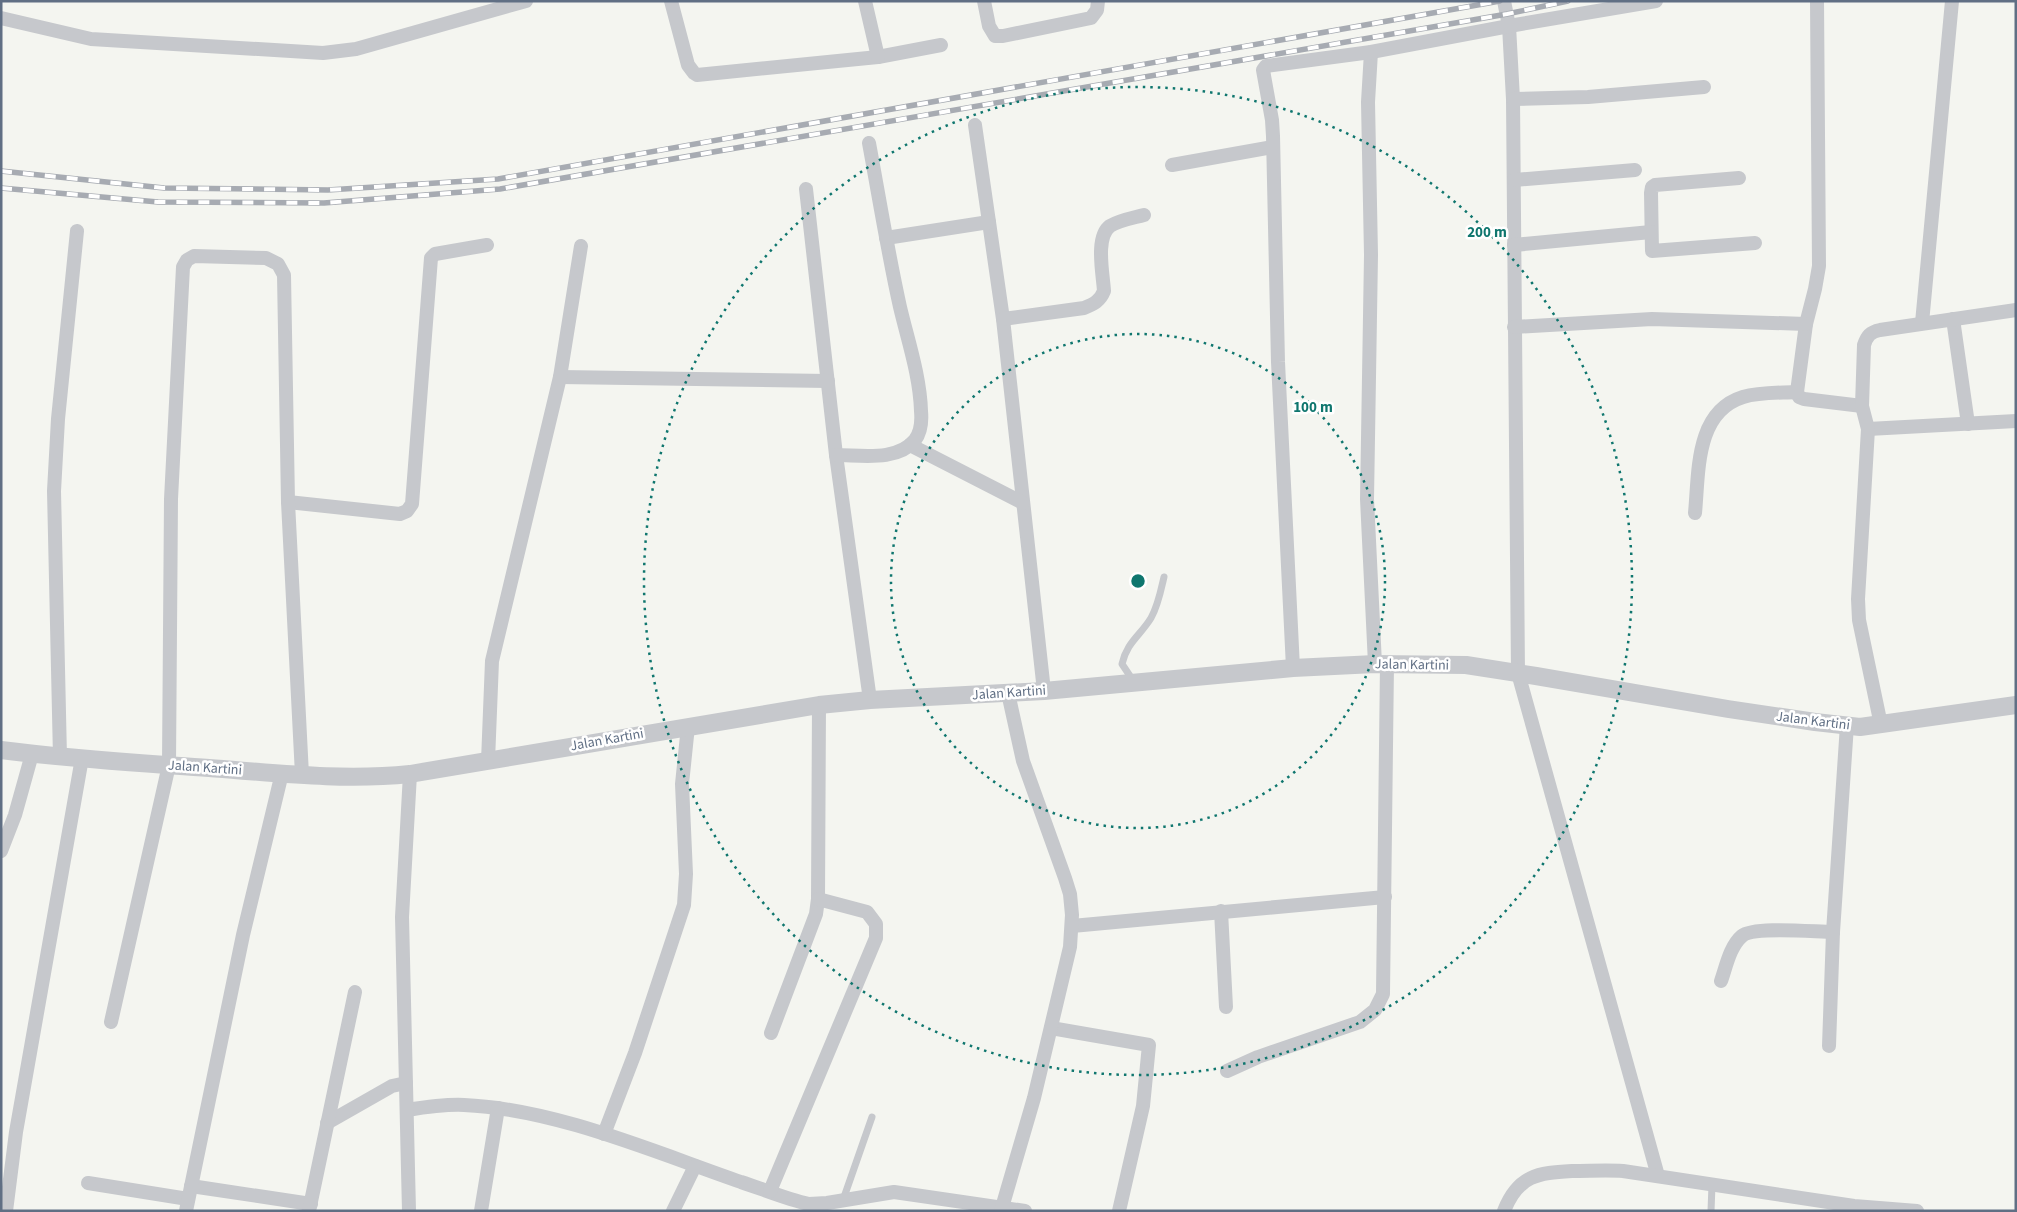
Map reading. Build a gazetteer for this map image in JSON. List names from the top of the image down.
{
  "streets": {
    "street": ["Jalan Kartini"]
  },
  "rings": ["200 m", "100 m"]
}
